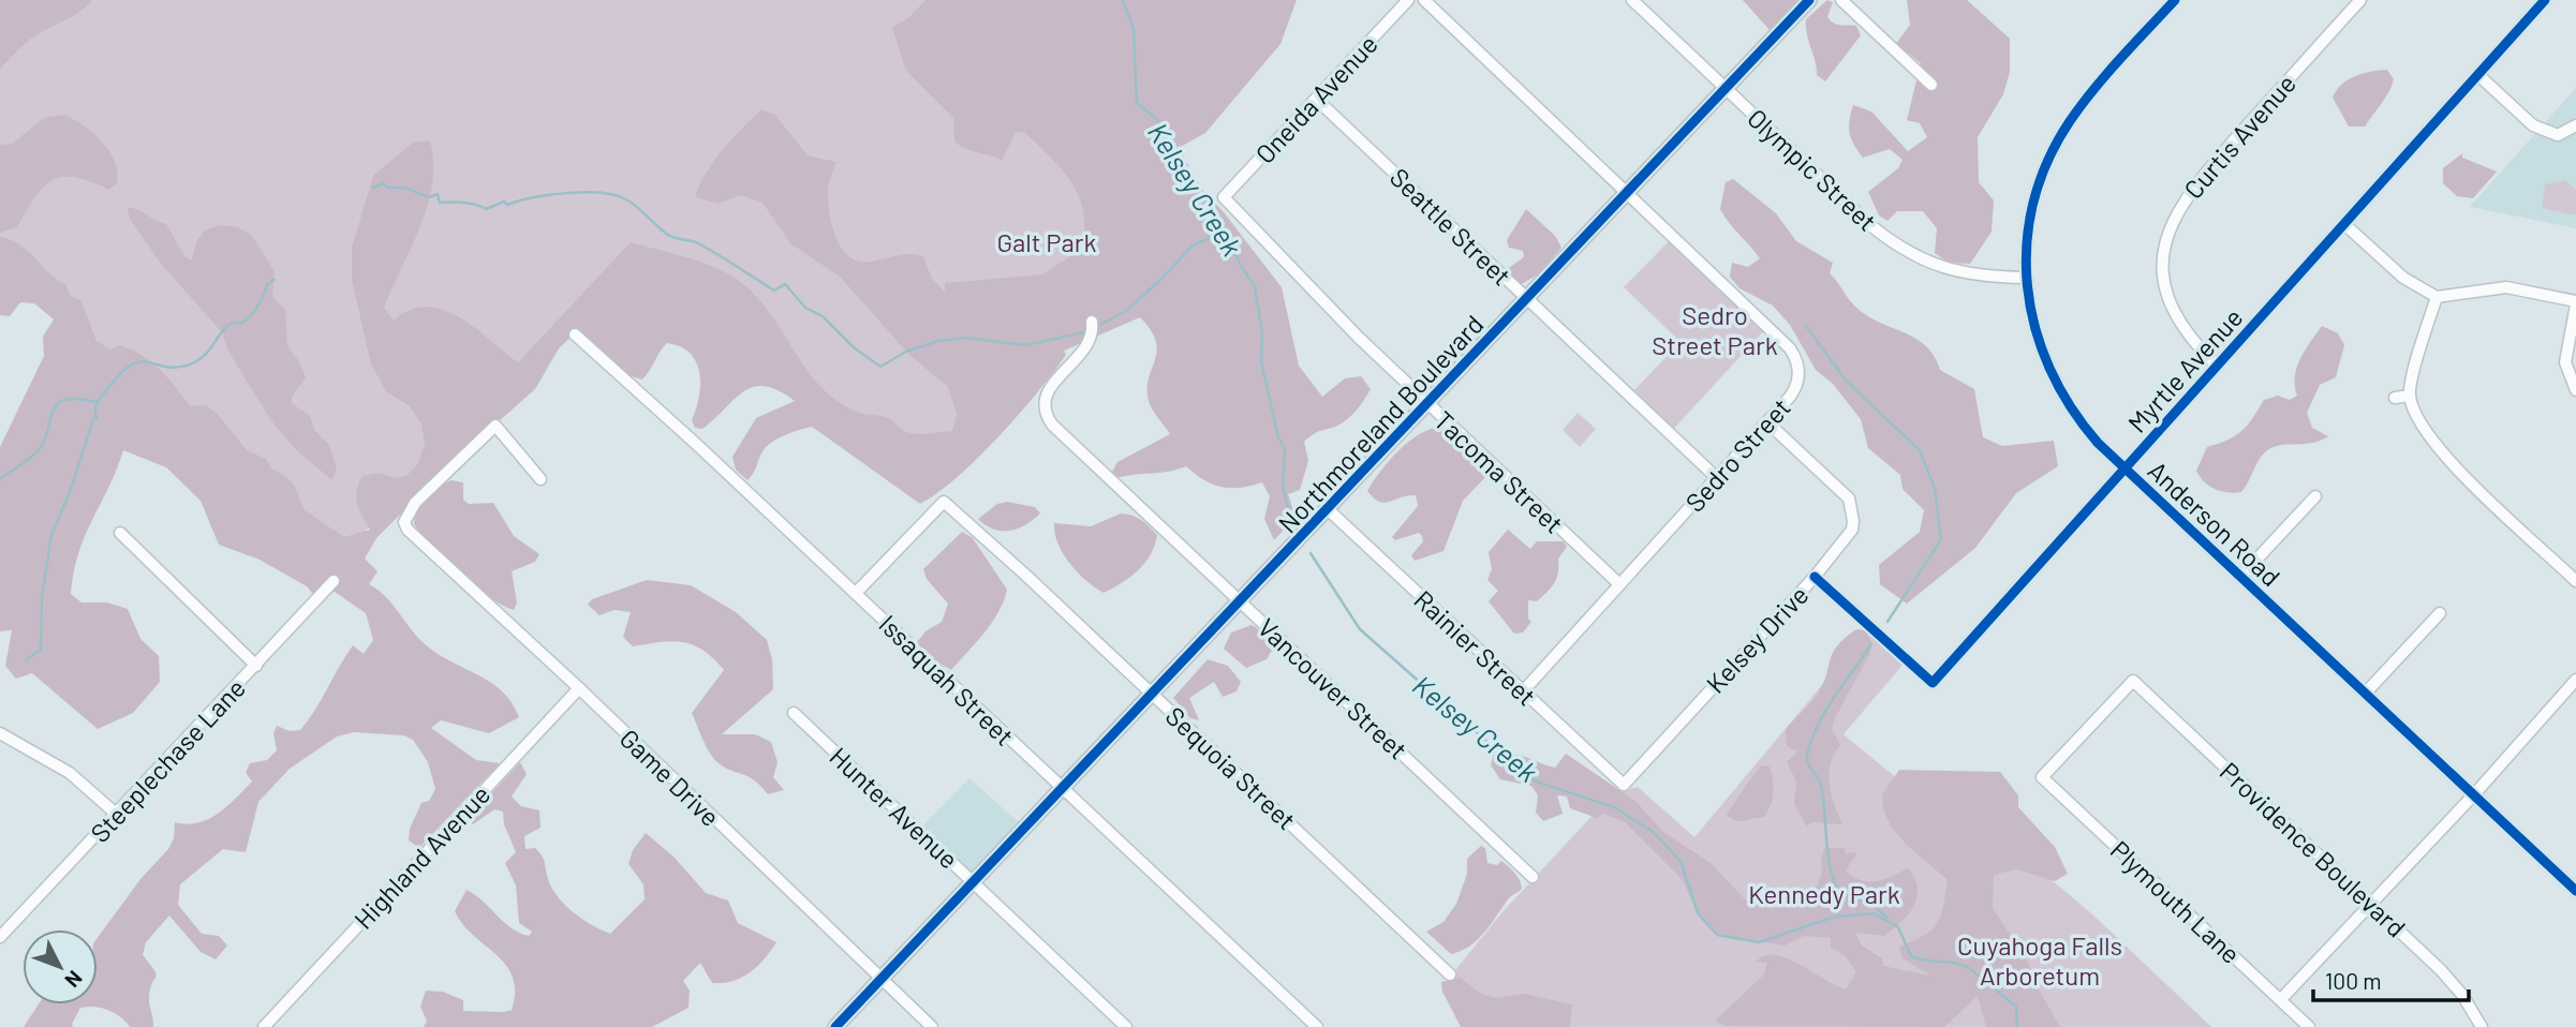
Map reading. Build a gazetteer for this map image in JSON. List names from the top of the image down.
{
  "streets": {
    "street": [
      "Oneida Avenue",
      "Curtis Avenue",
      "Olympic Street",
      "Seattle Street",
      "Myrtle Avenue",
      "Northmoreland Boulevard",
      "Sedro Street",
      "Tacoma Street",
      "Anderson Road",
      "Kelsey Drive",
      "Rainier Street",
      "Issaquah Street",
      "Vancouver Street",
      "Steeplechase Lane",
      "Sequoia Street",
      "Game Drive",
      "Hunter Avenue",
      "Providence Boulevard",
      "Highland Avenue",
      "Plymouth Lane"
    ]
  },
  "crossings": [
    ["Oneida Avenue", "Seattle Street"],
    ["Oneida Avenue", "Tacoma Street"],
    ["Curtis Avenue", "Myrtle Avenue"],
    ["Olympic Street", "Northmoreland Boulevard"],
    ["Olympic Street", "Anderson Road"],
    ["Seattle Street", "Northmoreland Boulevard"],
    ["Seattle Street", "Sedro Street"],
    ["Myrtle Avenue", "Anderson Road"],
    ["Myrtle Avenue", "Kelsey Drive"],
    ["Northmoreland Boulevard", "Sedro Street"],
    ["Northmoreland Boulevard", "Tacoma Street"],
    ["Northmoreland Boulevard", "Rainier Street"],
    ["Northmoreland Boulevard", "Issaquah Street"],
    ["Northmoreland Boulevard", "Vancouver Street"],
    ["Northmoreland Boulevard", "Sequoia Street"],
    ["Northmoreland Boulevard", "Game Drive"],
    ["Northmoreland Boulevard", "Hunter Avenue"],
    ["Sedro Street", "Tacoma Street"],
    ["Sedro Street", "Kelsey Drive"],
    ["Sedro Street", "Rainier Street"],
    ["Kelsey Drive", "Rainier Street"],
    ["Issaquah Street", "Sequoia Street"],
    ["Game Drive", "Highland Avenue"],
    ["Providence Boulevard", "Plymouth Lane"]
  ],
  "water": ["Kelsey Creek"],
  "parks": [
    "Galt Park",
    "Sedro Street Park",
    "Kennedy Park",
    "Cuyahoga Falls Arboretum"
  ],
  "scale_bar": "100 m",
  "north": "bottom right"
}
